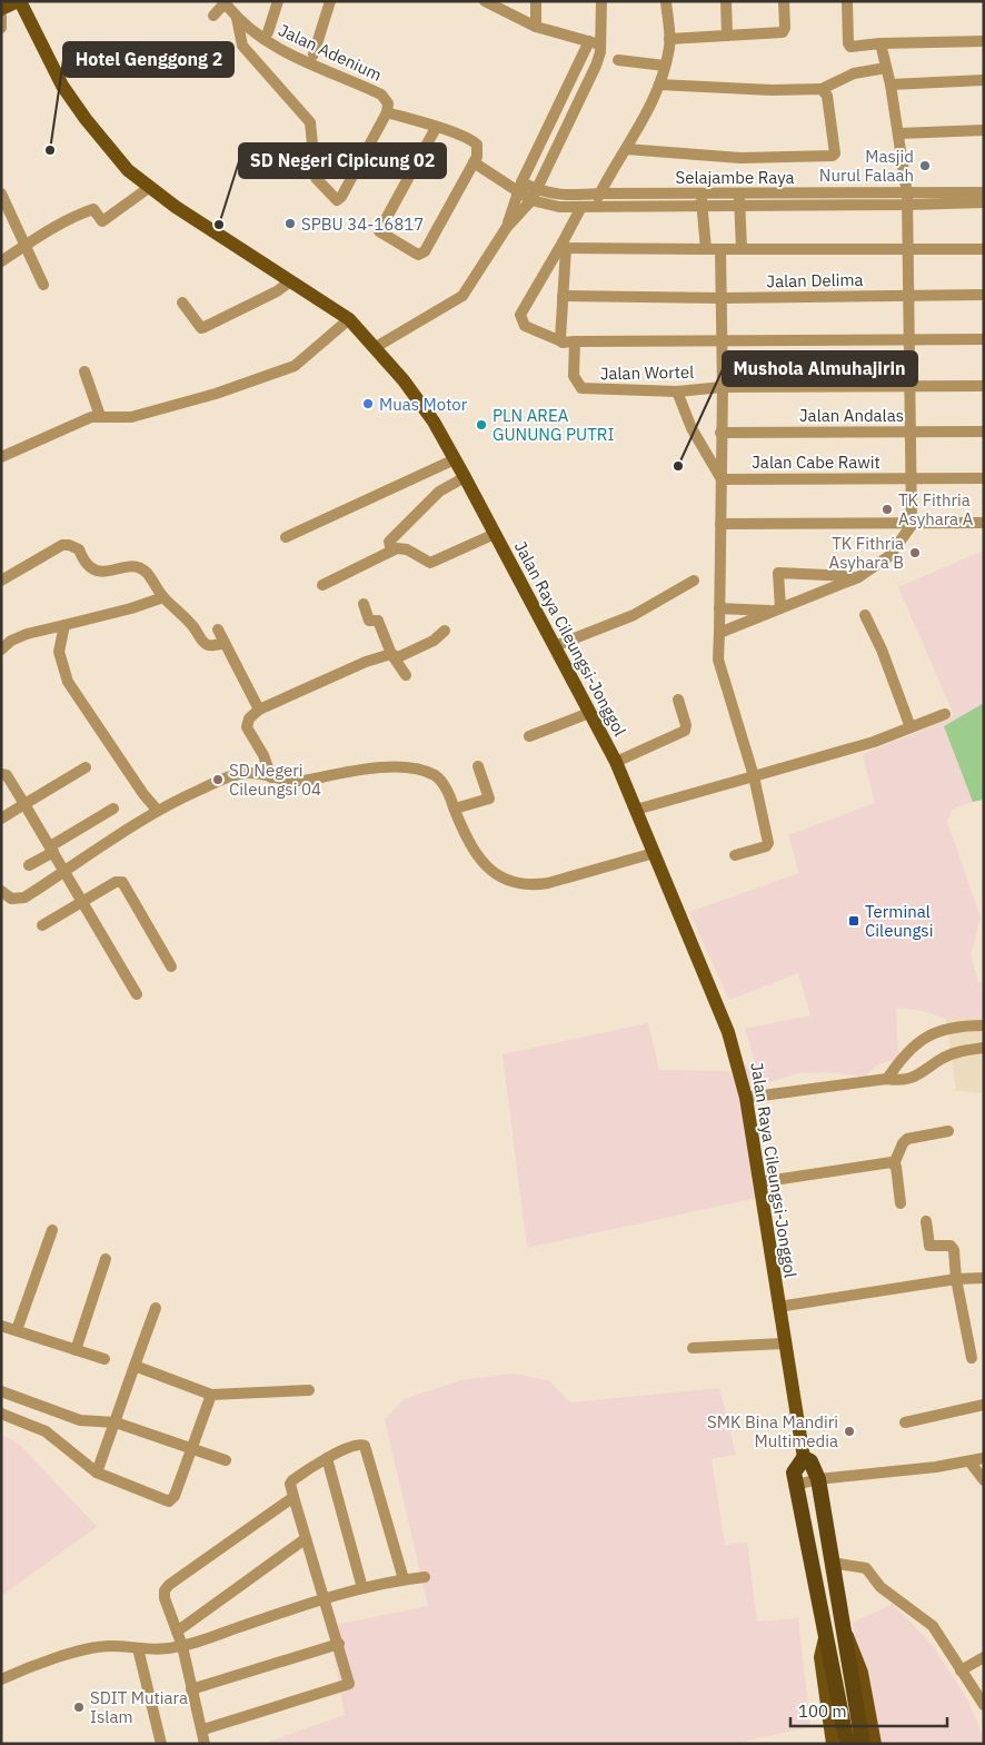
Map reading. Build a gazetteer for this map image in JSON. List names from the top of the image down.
{
  "streets": {
    "highway": ["Jalan Raya Cileungsi-Jonggol"],
    "street": [
      "Jalan Adenium",
      "Selajambe Raya",
      "Jalan Delima",
      "Jalan Wortel",
      "Jalan Andalas",
      "Jalan Cabe Rawit"
    ]
  },
  "places": {
    "other": [
      "Hotel Genggong 2",
      "Masjid Nurul Falaah",
      "SPBU 34-16817",
      "SD Negeri Cipicung 02",
      "Muas Motor",
      "PLN AREA GUNUNG PUTRI",
      "Mushola Almuhajirin",
      "TK Fithria Asyhara A",
      "TK Fithria Asyhara B",
      "SD Negeri Cileungsi 04",
      "SMK Bina Mandiri Multimedia",
      "SDIT Mutiara Islam"
    ],
    "transit": ["Terminal Cileungsi"]
  },
  "scale_bar": "100 m"
}
